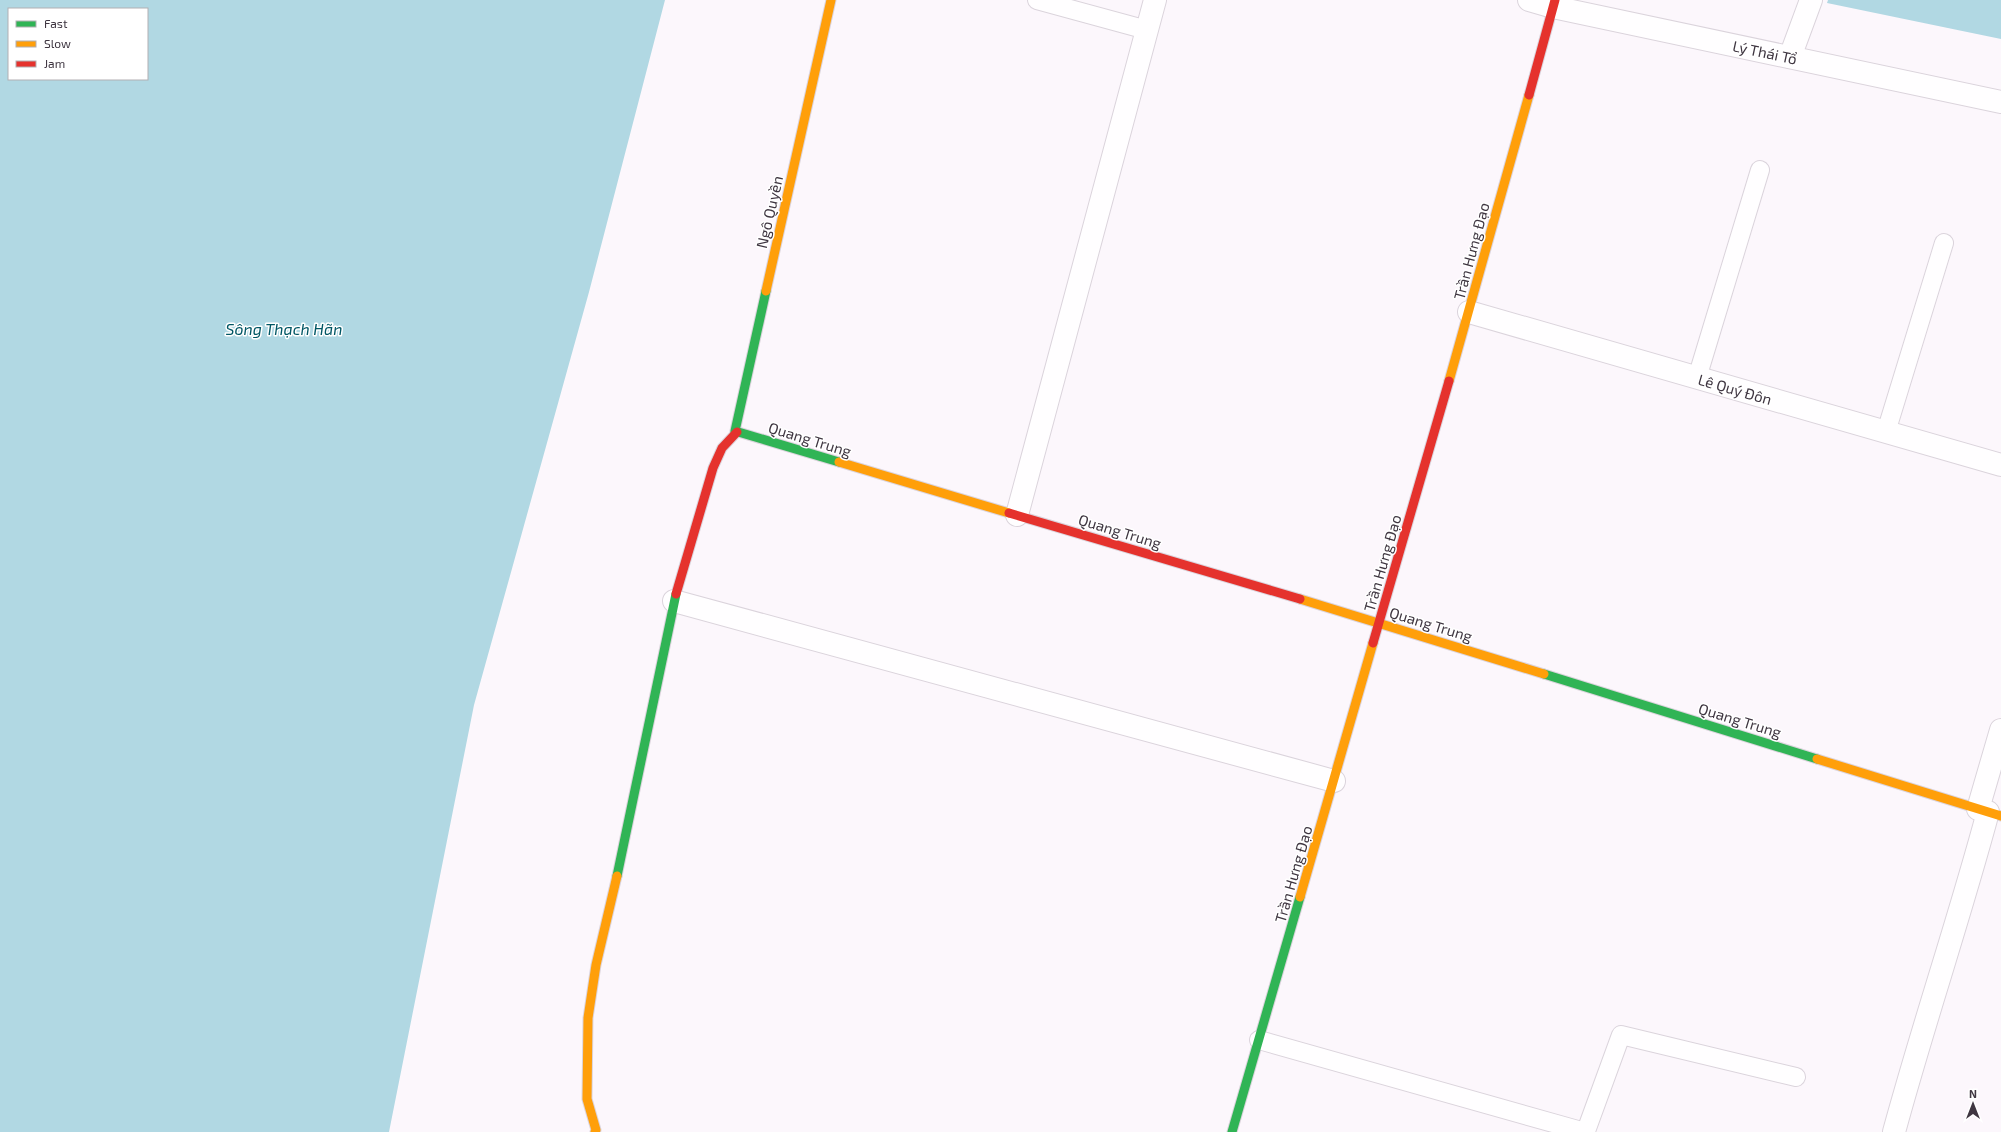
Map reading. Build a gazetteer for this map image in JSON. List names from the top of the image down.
{
  "streets": {
    "street": [
      "Lý Thái Tổ",
      "Ngô Quyền",
      "Trần Hưng Đạo",
      "Lê Quý Đôn",
      "Quang Trung"
    ]
  },
  "crossings": [
    ["Lý Thái Tổ", "Trần Hưng Đạo"],
    ["Ngô Quyền", "Quang Trung"],
    ["Trần Hưng Đạo", "Lê Quý Đôn"],
    ["Trần Hưng Đạo", "Quang Trung"]
  ],
  "water": ["Sông Thạch Hãn"],
  "legend": ["Fast", "Slow", "Jam"],
  "north": "top"
}
